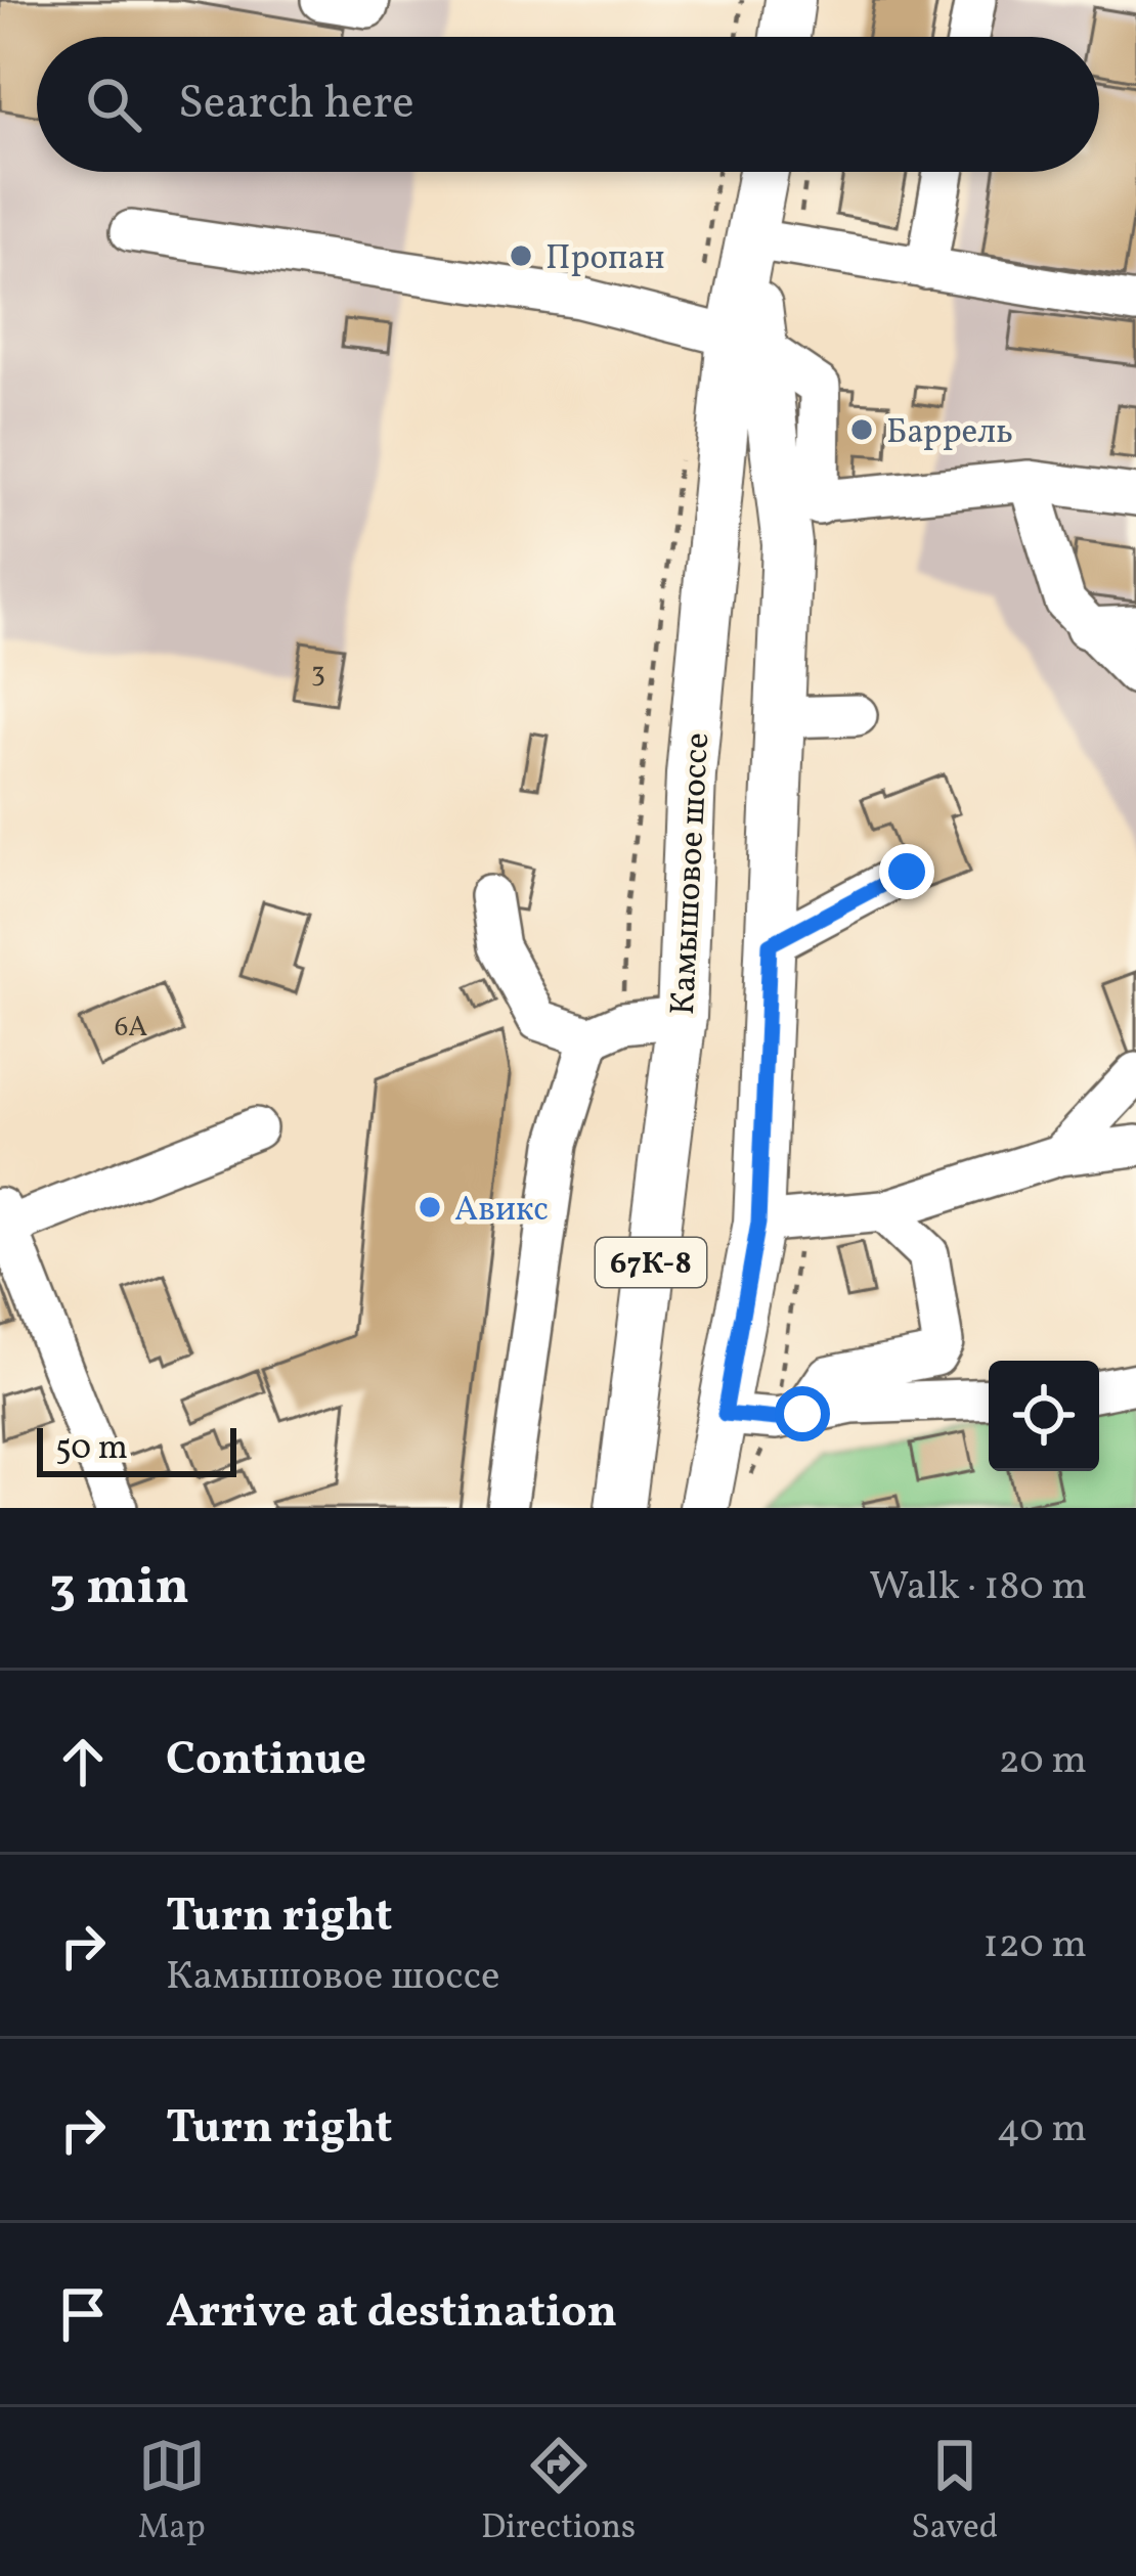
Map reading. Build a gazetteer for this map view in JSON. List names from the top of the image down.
{
  "streets": {
    "main road": ["Камышовое шоссе", "67К-8"]
  },
  "places": ["Пропан", "Баррель", "Авикс"],
  "house_numbers": ["3", "6А"],
  "scale_bar": "50 m",
  "page": {
    "search": "Search here",
    "scale": "50 m",
    "heading": ["3 min", "Walk · 180 m"],
    "list": [
      ["Continue", "20 m"],
      ["Turn right", "Камышовое шоссе", "120 m"],
      ["Turn right", "40 m"],
      "Arrive at destination"
    ],
    "nav": ["Map", "Directions", "Saved"]
  }
}
